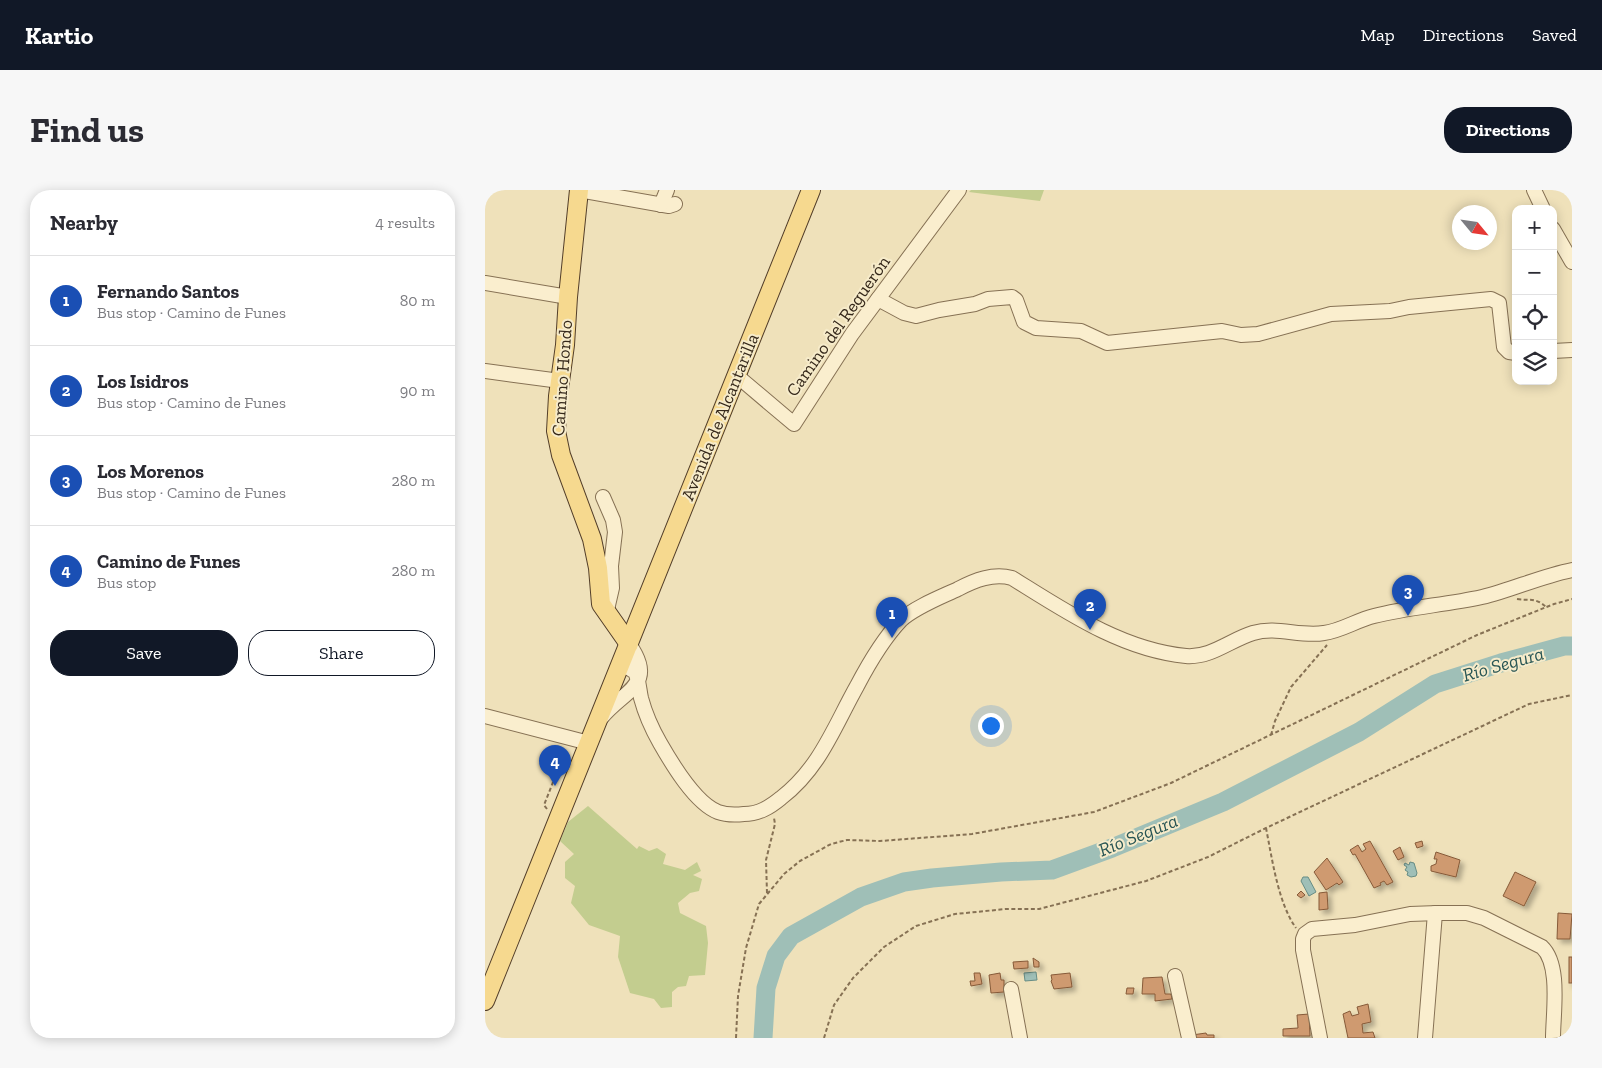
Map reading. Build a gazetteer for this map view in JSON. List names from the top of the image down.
{
  "streets": {
    "main road": ["Camino Hondo", "Avenida de Alcantarilla"],
    "street": ["Camino del Reguerón"]
  },
  "crossings": [
    ["Camino del Reguerón", "Avenida de Alcantarilla"],
    ["Camino Hondo", "Avenida de Alcantarilla"]
  ],
  "water": ["Río Segura"],
  "north": "bottom right",
  "page": {
    "header": "Kartio",
    "nav": ["Map", "Directions", "Saved"],
    "buttons": [
      "Directions",
      ["Save", "Share"]
    ],
    "title": "Find us",
    "heading": ["Nearby", "4 results"],
    "map_buttons": ["+", "−"],
    "list": [
      {
        "mark": "1",
        "name": "Fernando Santos",
        "note": "Bus stop · Camino de Funes",
        "value": "80 m"
      },
      {
        "mark": "2",
        "name": "Los Isidros",
        "note": "Bus stop · Camino de Funes",
        "value": "90 m"
      },
      {
        "mark": "3",
        "name": "Los Morenos",
        "note": "Bus stop · Camino de Funes",
        "value": "280 m"
      },
      {
        "mark": "4",
        "name": "Camino de Funes",
        "note": "Bus stop",
        "value": "280 m"
      }
    ],
    "pins": [
      "3",
      "2",
      "1",
      "4"
    ]
  }
}
